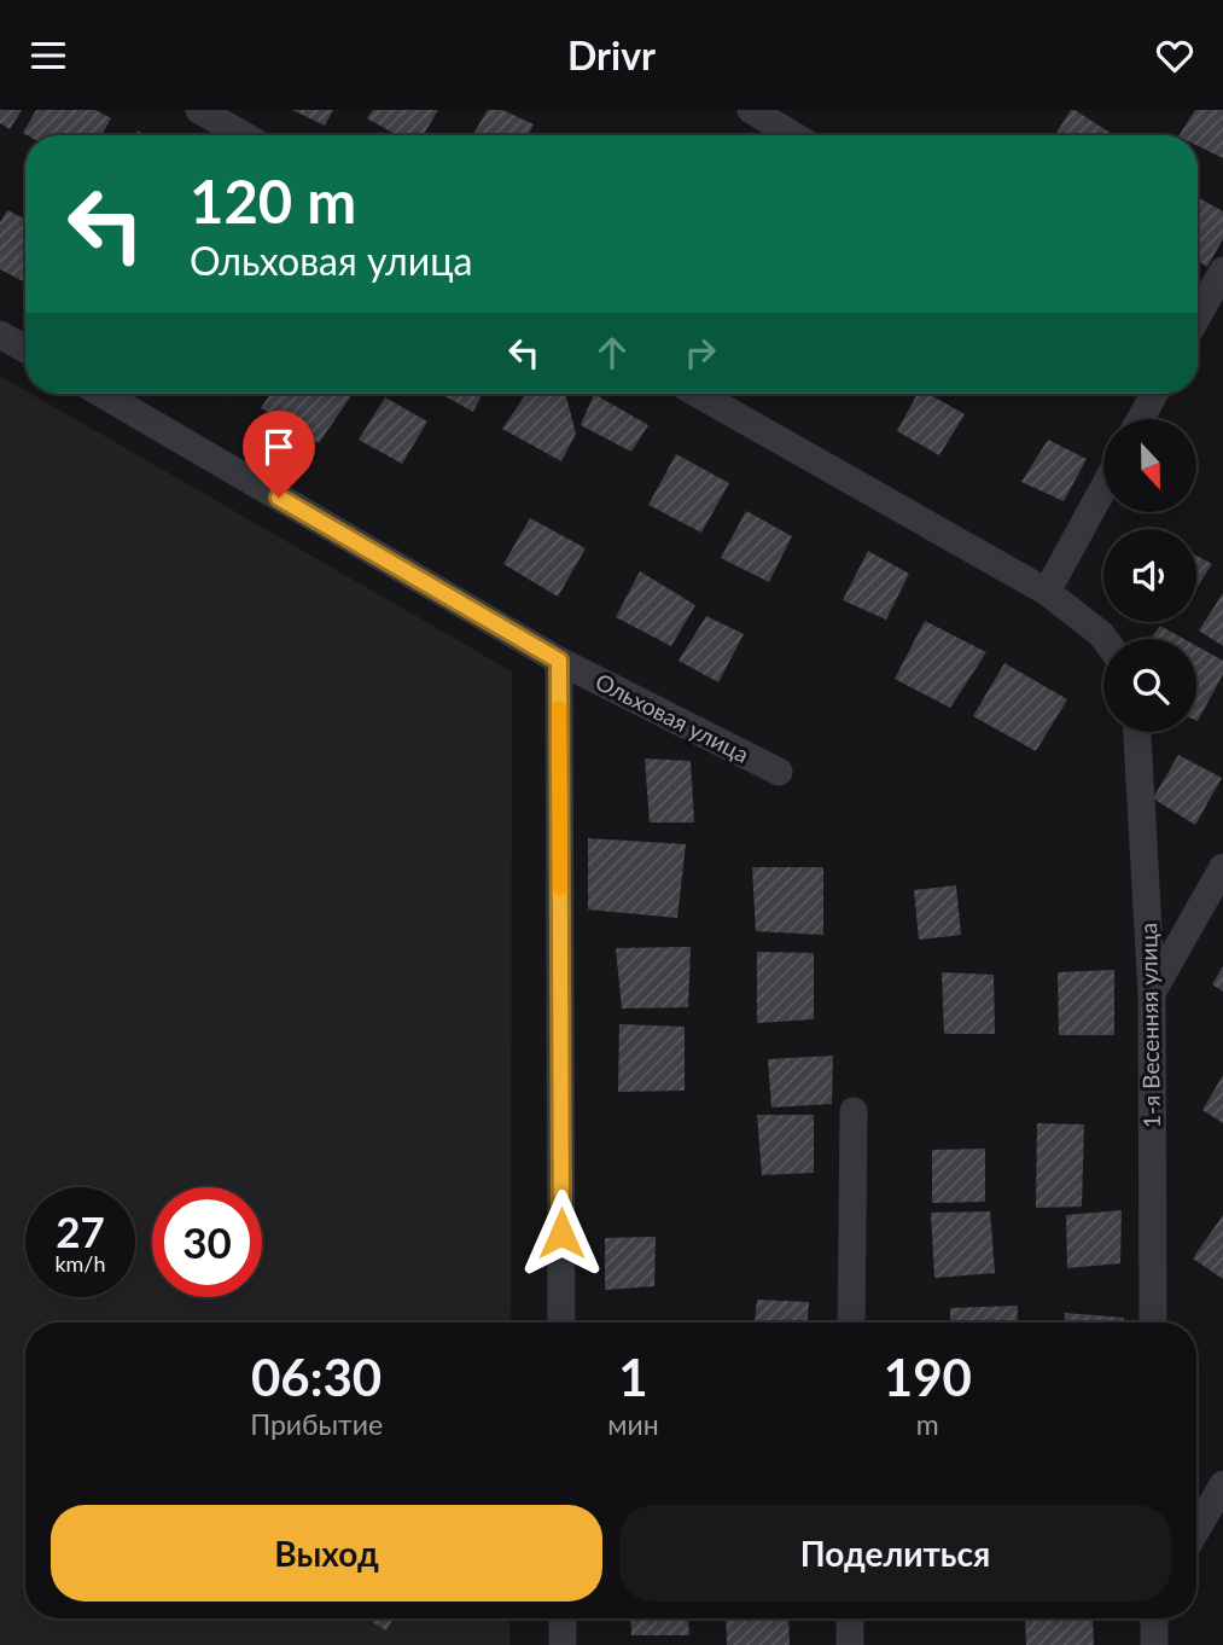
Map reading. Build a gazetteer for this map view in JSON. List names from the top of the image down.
{
  "streets": {
    "street": ["Ольховая улица", "1-я Весенняя улица"]
  },
  "north": "bottom",
  "page": {
    "header": "Drivr",
    "turn": ["120 m", "Ольховая улица"],
    "speed": "27 km/h",
    "limit": "30",
    "eta": [
      "06:30",
      "Прибытие",
      "1",
      "мин",
      "190",
      "m"
    ],
    "buttons": ["Выход", "Поделиться"]
  }
}
